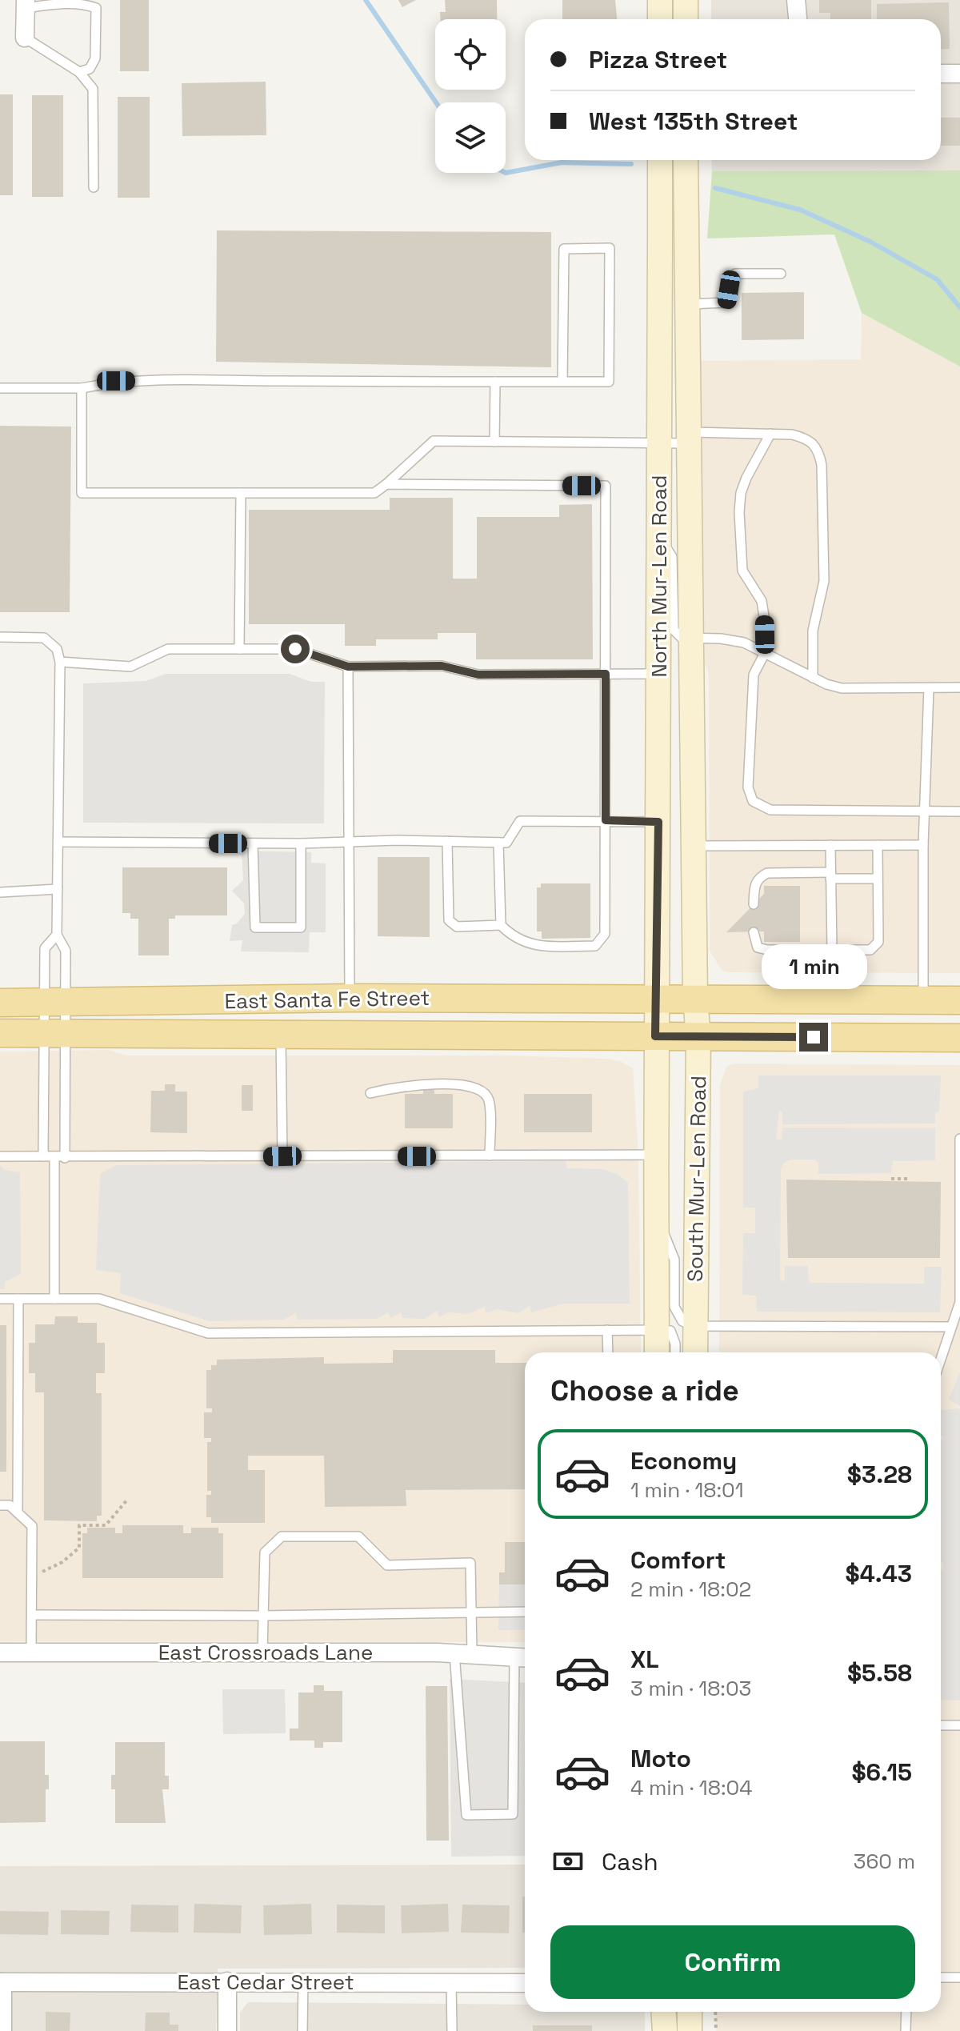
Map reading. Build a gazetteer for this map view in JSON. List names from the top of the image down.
{
  "streets": {
    "main road": ["North Mur-Len Road", "East Santa Fe Street", "South Mur-Len Road"],
    "street": ["East Crossroads Lane", "East Cedar Street"]
  },
  "crossings": [
    ["North Mur-Len Road", "East Santa Fe Street"],
    ["North Mur-Len Road", "South Mur-Len Road"],
    ["East Santa Fe Street", "South Mur-Len Road"]
  ],
  "page": {
    "banner": ["Pizza Street", "West 135th Street"],
    "bubble": "1 min",
    "heading": "Choose a ride",
    "list": [
      {
        "name": "Economy",
        "note": "1 min · 18:01",
        "value": "$3.28"
      },
      {
        "name": "Comfort",
        "note": "2 min · 18:02",
        "value": "$4.43"
      },
      {
        "name": "XL",
        "note": "3 min · 18:03",
        "value": "$5.58"
      },
      {
        "name": "Moto",
        "note": "4 min · 18:04",
        "value": "$6.15"
      }
    ],
    "pay": ["Cash", "360 m"],
    "buttons": "Confirm"
  }
}
